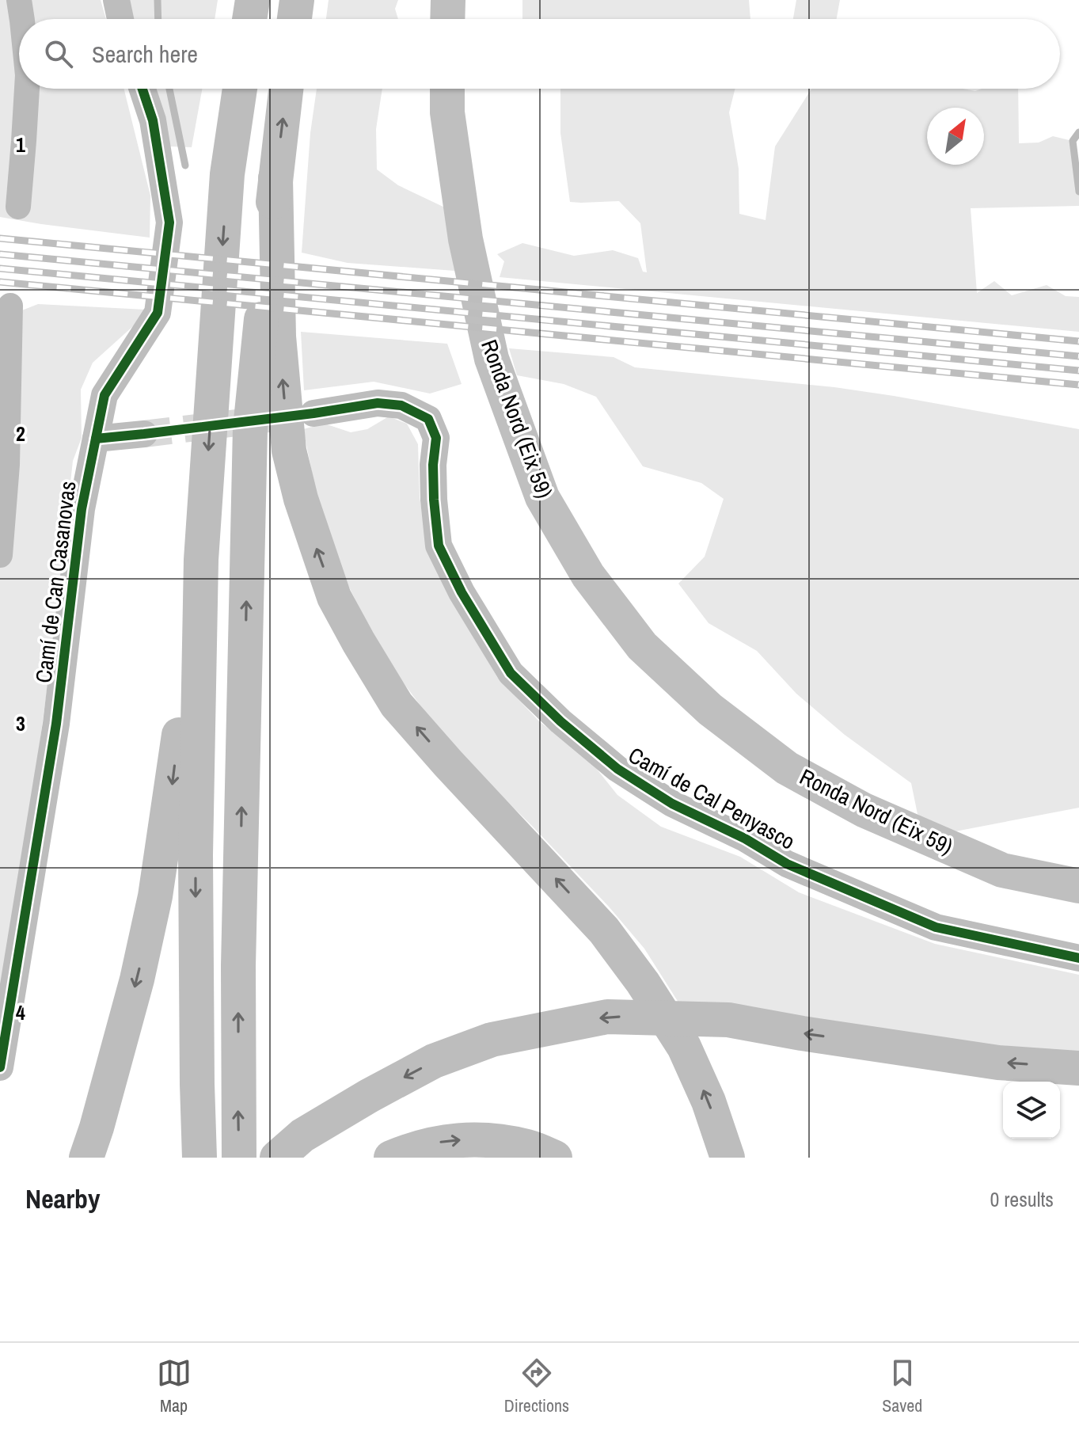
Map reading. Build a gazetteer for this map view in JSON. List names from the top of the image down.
{
  "streets": {
    "main road": ["Ronda Nord (Eix 59)"],
    "street": ["Camí de Can Casanovas", "Camí de Cal Penyasco"]
  },
  "north": "top right",
  "page": {
    "search": "Search here",
    "heading": ["Nearby", "0 results"],
    "nav": ["Map", "Directions", "Saved"]
  },
  "grid": {
    "rows": [
      "1",
      "2",
      "3",
      "4"
    ]
  }
}
